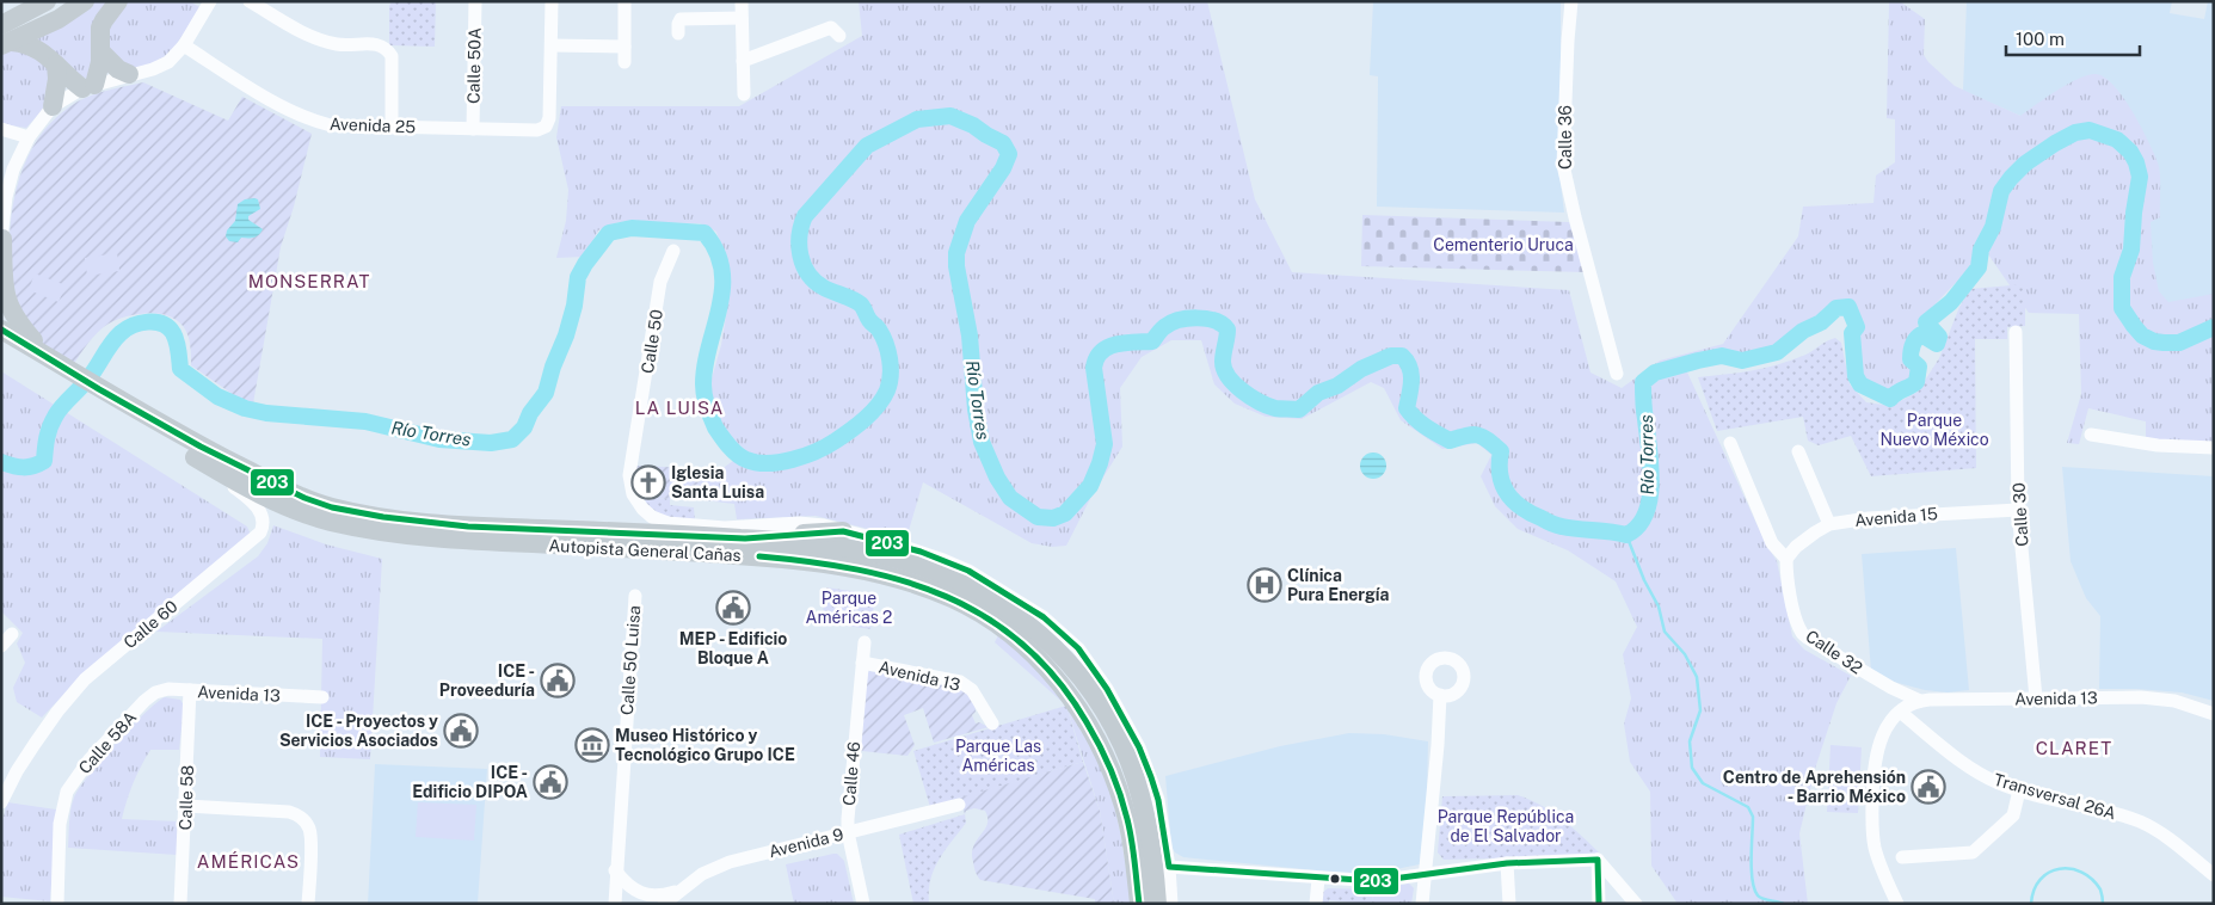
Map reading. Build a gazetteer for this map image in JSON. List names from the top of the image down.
{
  "streets": {
    "highway": ["Autopista General Cañas"],
    "street": [
      "Calle 50A",
      "Avenida 25",
      "Calle 36",
      "Calle 50",
      "Calle 30",
      "Avenida 15",
      "Calle 60",
      "Calle 32",
      "Calle 50 Luisa",
      "Avenida 13",
      "Calle 58A",
      "Calle 46",
      "Transversal 26A",
      "Calle 58",
      "Avenida 9"
    ]
  },
  "crossings": [
    ["Calle 50A", "Avenida 25"],
    ["Calle 30", "Avenida 15"],
    ["Calle 30", "Avenida 13"],
    ["Avenida 15", "Calle 32"],
    ["Autopista General Cañas", "Calle 60"],
    ["Calle 32", "Avenida 13"],
    ["Avenida 13", "Calle 58A"],
    ["Avenida 13", "Calle 46"],
    ["Avenida 13", "Transversal 26A"],
    ["Avenida 13", "Calle 58"],
    ["Calle 46", "Avenida 9"]
  ],
  "districts": [
    "MONSERRAT",
    "LA LUISA",
    "CLARET",
    "AMÉRICAS"
  ],
  "water": ["Río Torres"],
  "parks": [
    "Cementerio Uruca",
    "Parque Nuevo México",
    "Parque Américas 2",
    "Parque Las Américas",
    "Parque República de El Salvador"
  ],
  "places": {
    "church": ["Iglesia Santa Luisa"],
    "hospital": ["Clínica Pura Energía"],
    "public building": [
      "MEP - Edificio Bloque A",
      "ICE - Proveeduría",
      "ICE - Proyectos y Servicios Asociados",
      "ICE - Edificio DIPOA",
      "Centro de Aprehensión - Barrio México"
    ],
    "museum": ["Museo Histórico y Tecnológico Grupo ICE"]
  },
  "lines": ["transit line 203"],
  "scale_bar": "100 m"
}
